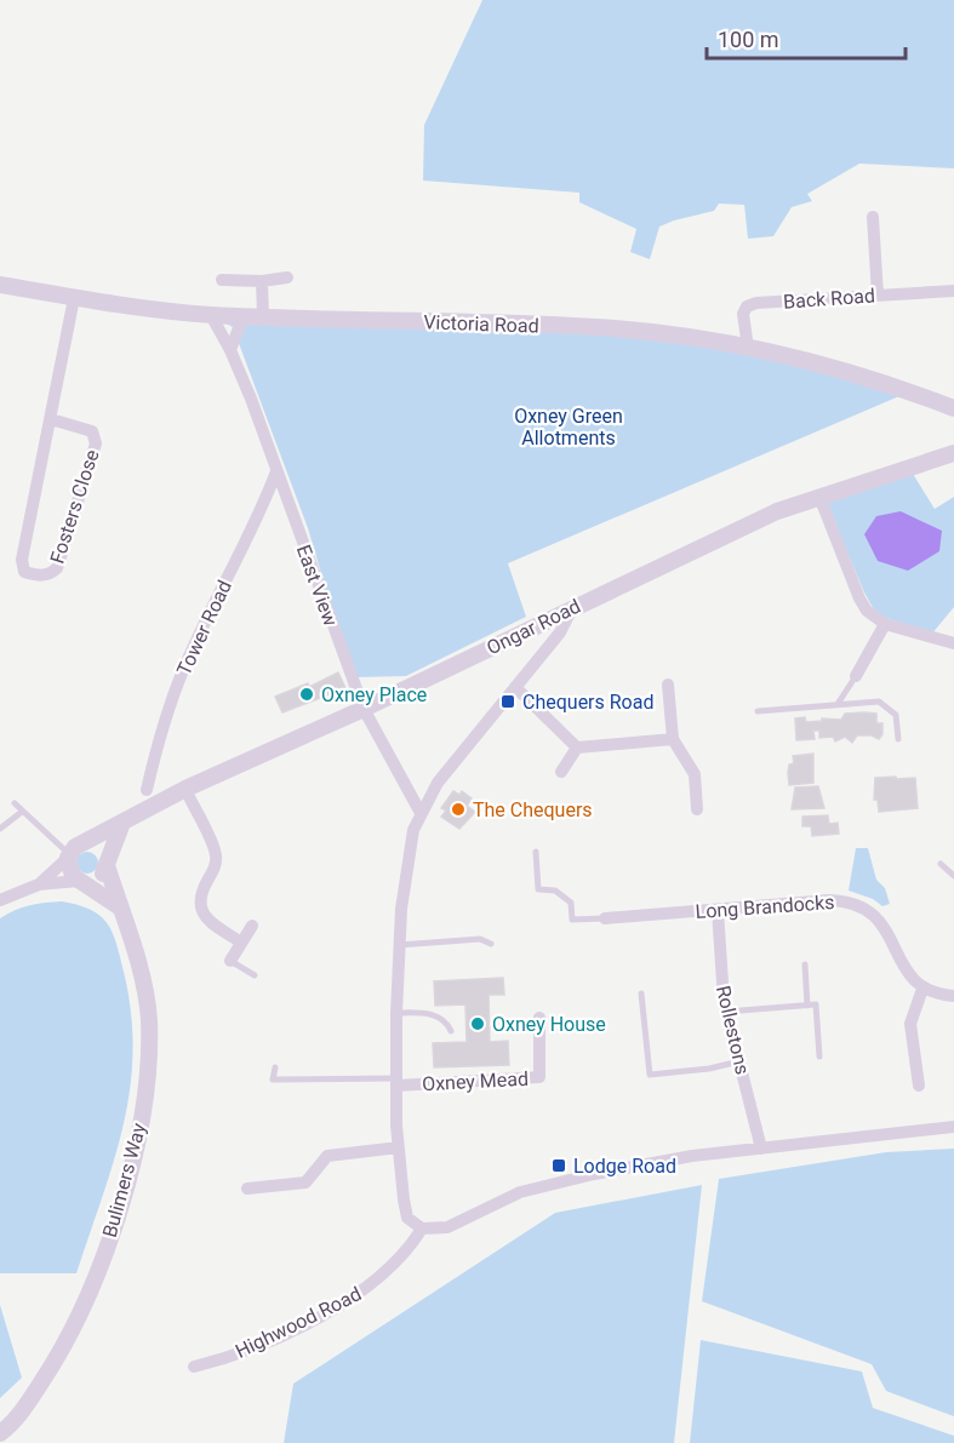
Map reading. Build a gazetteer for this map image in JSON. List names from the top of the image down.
{
  "streets": {
    "street": [
      "Back Road",
      "Victoria Road",
      "Fosters Close",
      "East View",
      "Ongar Road",
      "Tower Road",
      "Long Brandocks",
      "Rollestons",
      "Oxney Mead",
      "Bulimers Way",
      "Highwood Road"
    ]
  },
  "crossings": [
    ["Back Road", "Victoria Road"],
    ["Victoria Road", "Fosters Close"],
    ["Victoria Road", "East View"],
    ["East View", "Ongar Road"],
    ["East View", "Tower Road"],
    ["Ongar Road", "Bulimers Way"],
    ["Long Brandocks", "Rollestons"]
  ],
  "parks": ["Oxney Green Allotments"],
  "places": {
    "other": ["Oxney Place", "The Chequers", "Oxney House"],
    "transit": ["Chequers Road", "Lodge Road"]
  },
  "scale_bar": "100 m"
}
